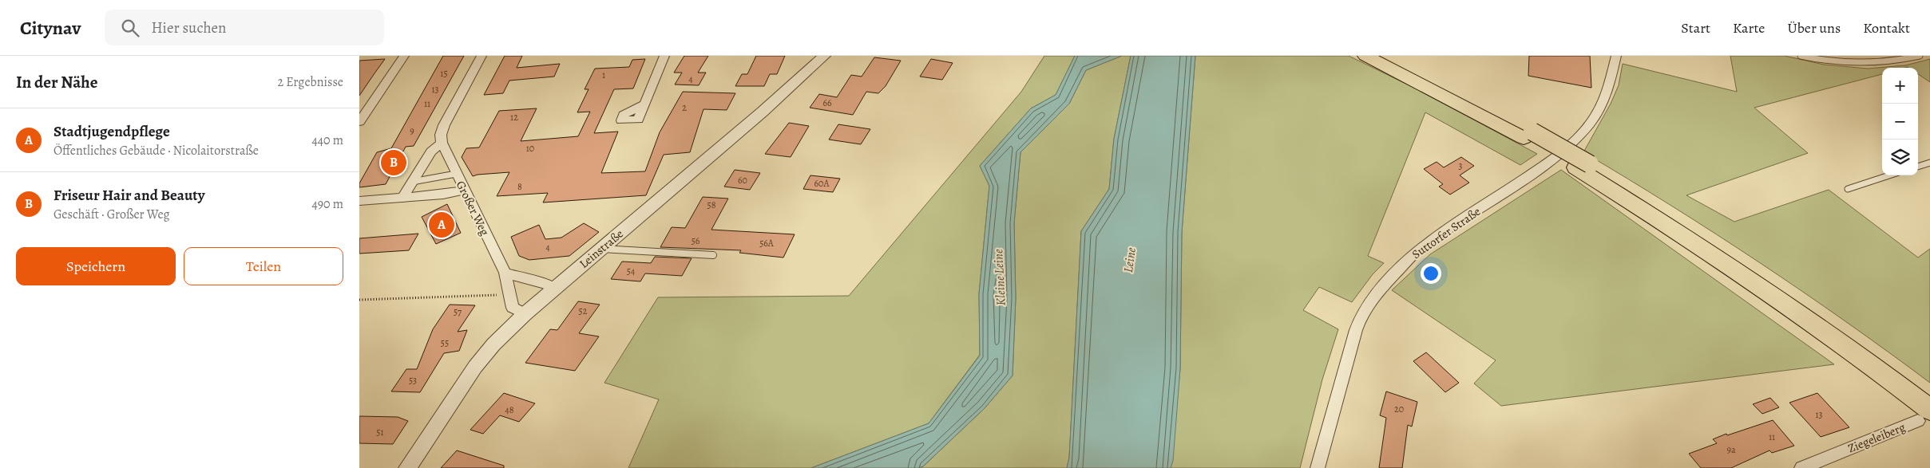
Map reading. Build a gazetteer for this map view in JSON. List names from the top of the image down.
{
  "streets": {
    "street": [
      "Großer Weg",
      "Suttorfer Straße",
      "Leinstraße",
      "Ziegeleiberg"
    ]
  },
  "crossings": [
    ["Großer Weg", "Leinstraße"]
  ],
  "water": ["Leine", "Kleine Leine"],
  "house_numbers": [
    "15",
    "1",
    "4",
    "13",
    "66",
    "11",
    "2",
    "12",
    "9",
    "10",
    "3",
    "60",
    "60A",
    "8",
    "58",
    "56",
    "56A",
    "4",
    "54",
    "52",
    "57",
    "55",
    "53",
    "20",
    "48",
    "13",
    "51",
    "11",
    "9a"
  ],
  "page": {
    "header": "Citynav",
    "search": "Hier suchen",
    "nav": [
      "Start",
      "Karte",
      "Über uns",
      "Kontakt"
    ],
    "heading": ["In der Nähe", "2 Ergebnisse"],
    "map_buttons": ["+", "−"],
    "list": [
      {
        "mark": "A",
        "name": "Stadtjugendpflege",
        "note": "Öffentliches Gebäude · Nicolaitorstraße",
        "value": "440 m"
      },
      {
        "mark": "B",
        "name": "Friseur Hair and Beauty",
        "note": "Geschäft · Großer Weg",
        "value": "490 m"
      }
    ],
    "pins": ["B", "A"],
    "buttons": ["Speichern", "Teilen"]
  }
}
